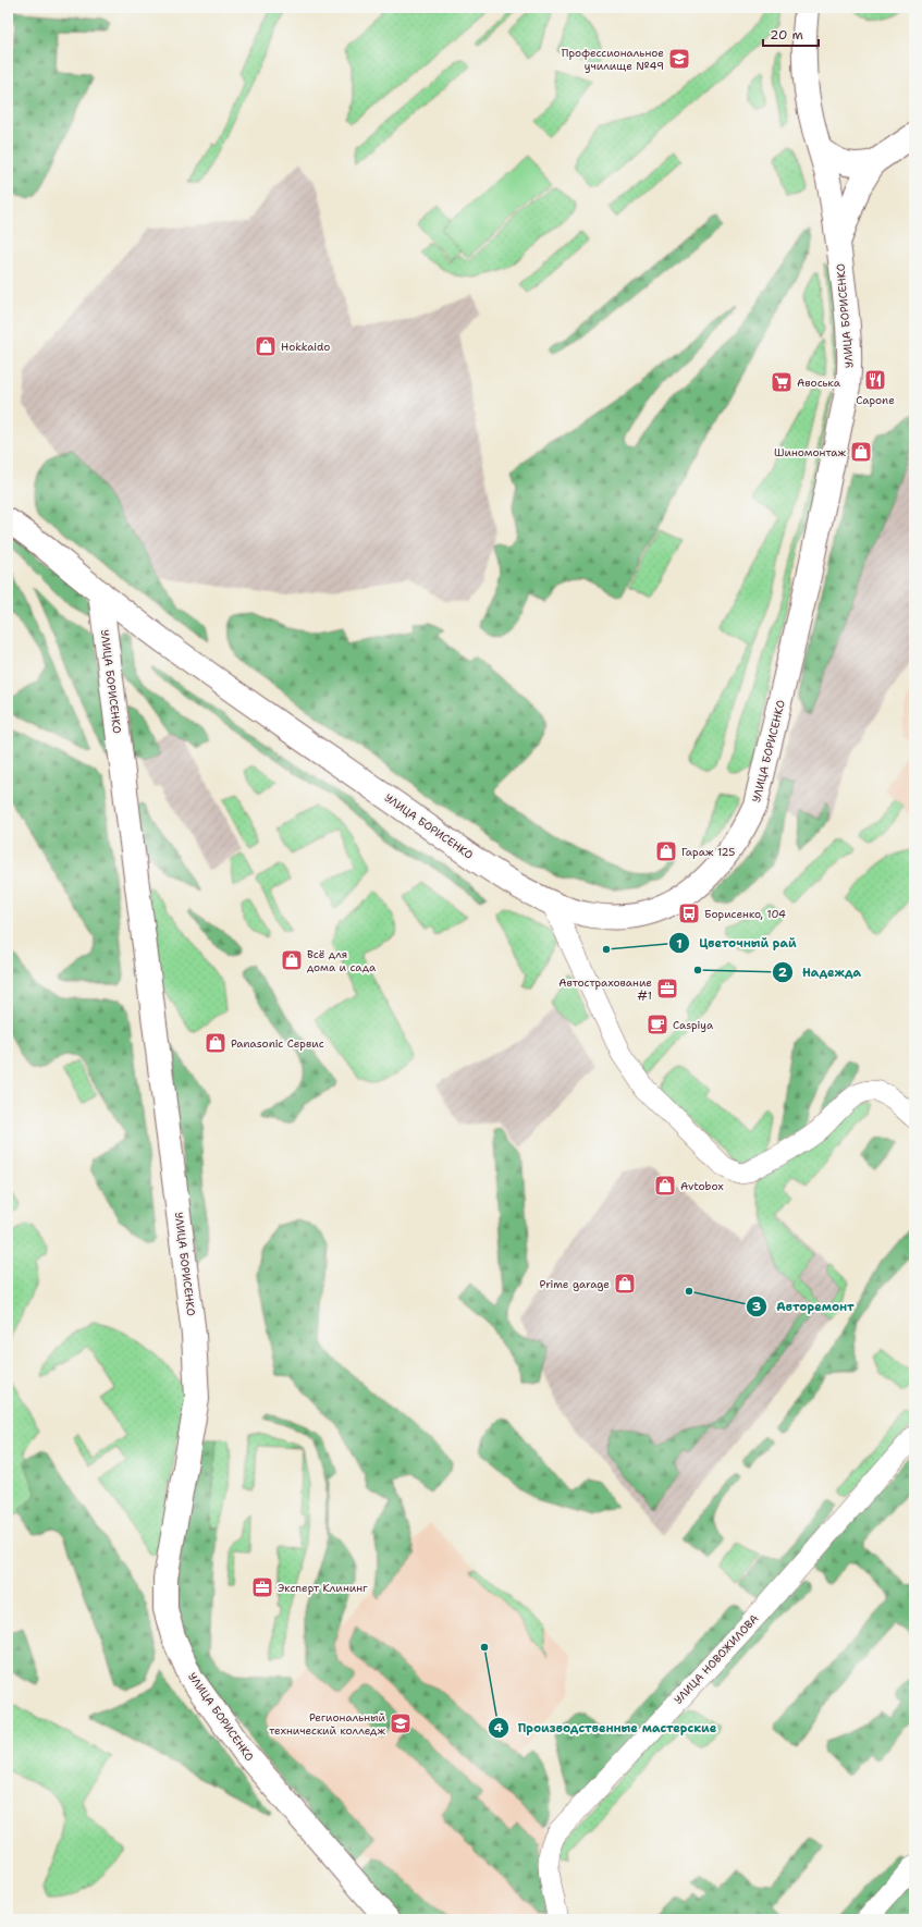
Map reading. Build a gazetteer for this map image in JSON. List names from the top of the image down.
{
  "streets": {
    "main road": ["УЛИЦА БОРИСЕНКО"],
    "street": ["УЛИЦА НОВОЖИЛОВА"]
  },
  "places": {
    "school or university": ["Профессиональное училище №49", "Региональный технический колледж"],
    "shop": [
      "Hokkaido",
      "Шиномонтаж",
      "Гараж 125",
      "Всё для дома и сада",
      "Panasonic Сервис",
      "Avtobox",
      "Prime garage"
    ],
    "restaurant": ["Capone"],
    "supermarket": ["Авоська"],
    "bus stop": ["Борисенко, 104"],
    "other": [
      "Цветочный рай",
      "Надежда",
      "Авторемонт",
      "Производственные мастерские"
    ],
    "office": ["Автострахование #1", "Эксперт Клининг"],
    "cafe": ["Caspiya"]
  },
  "scale_bar": "20 m"
}
